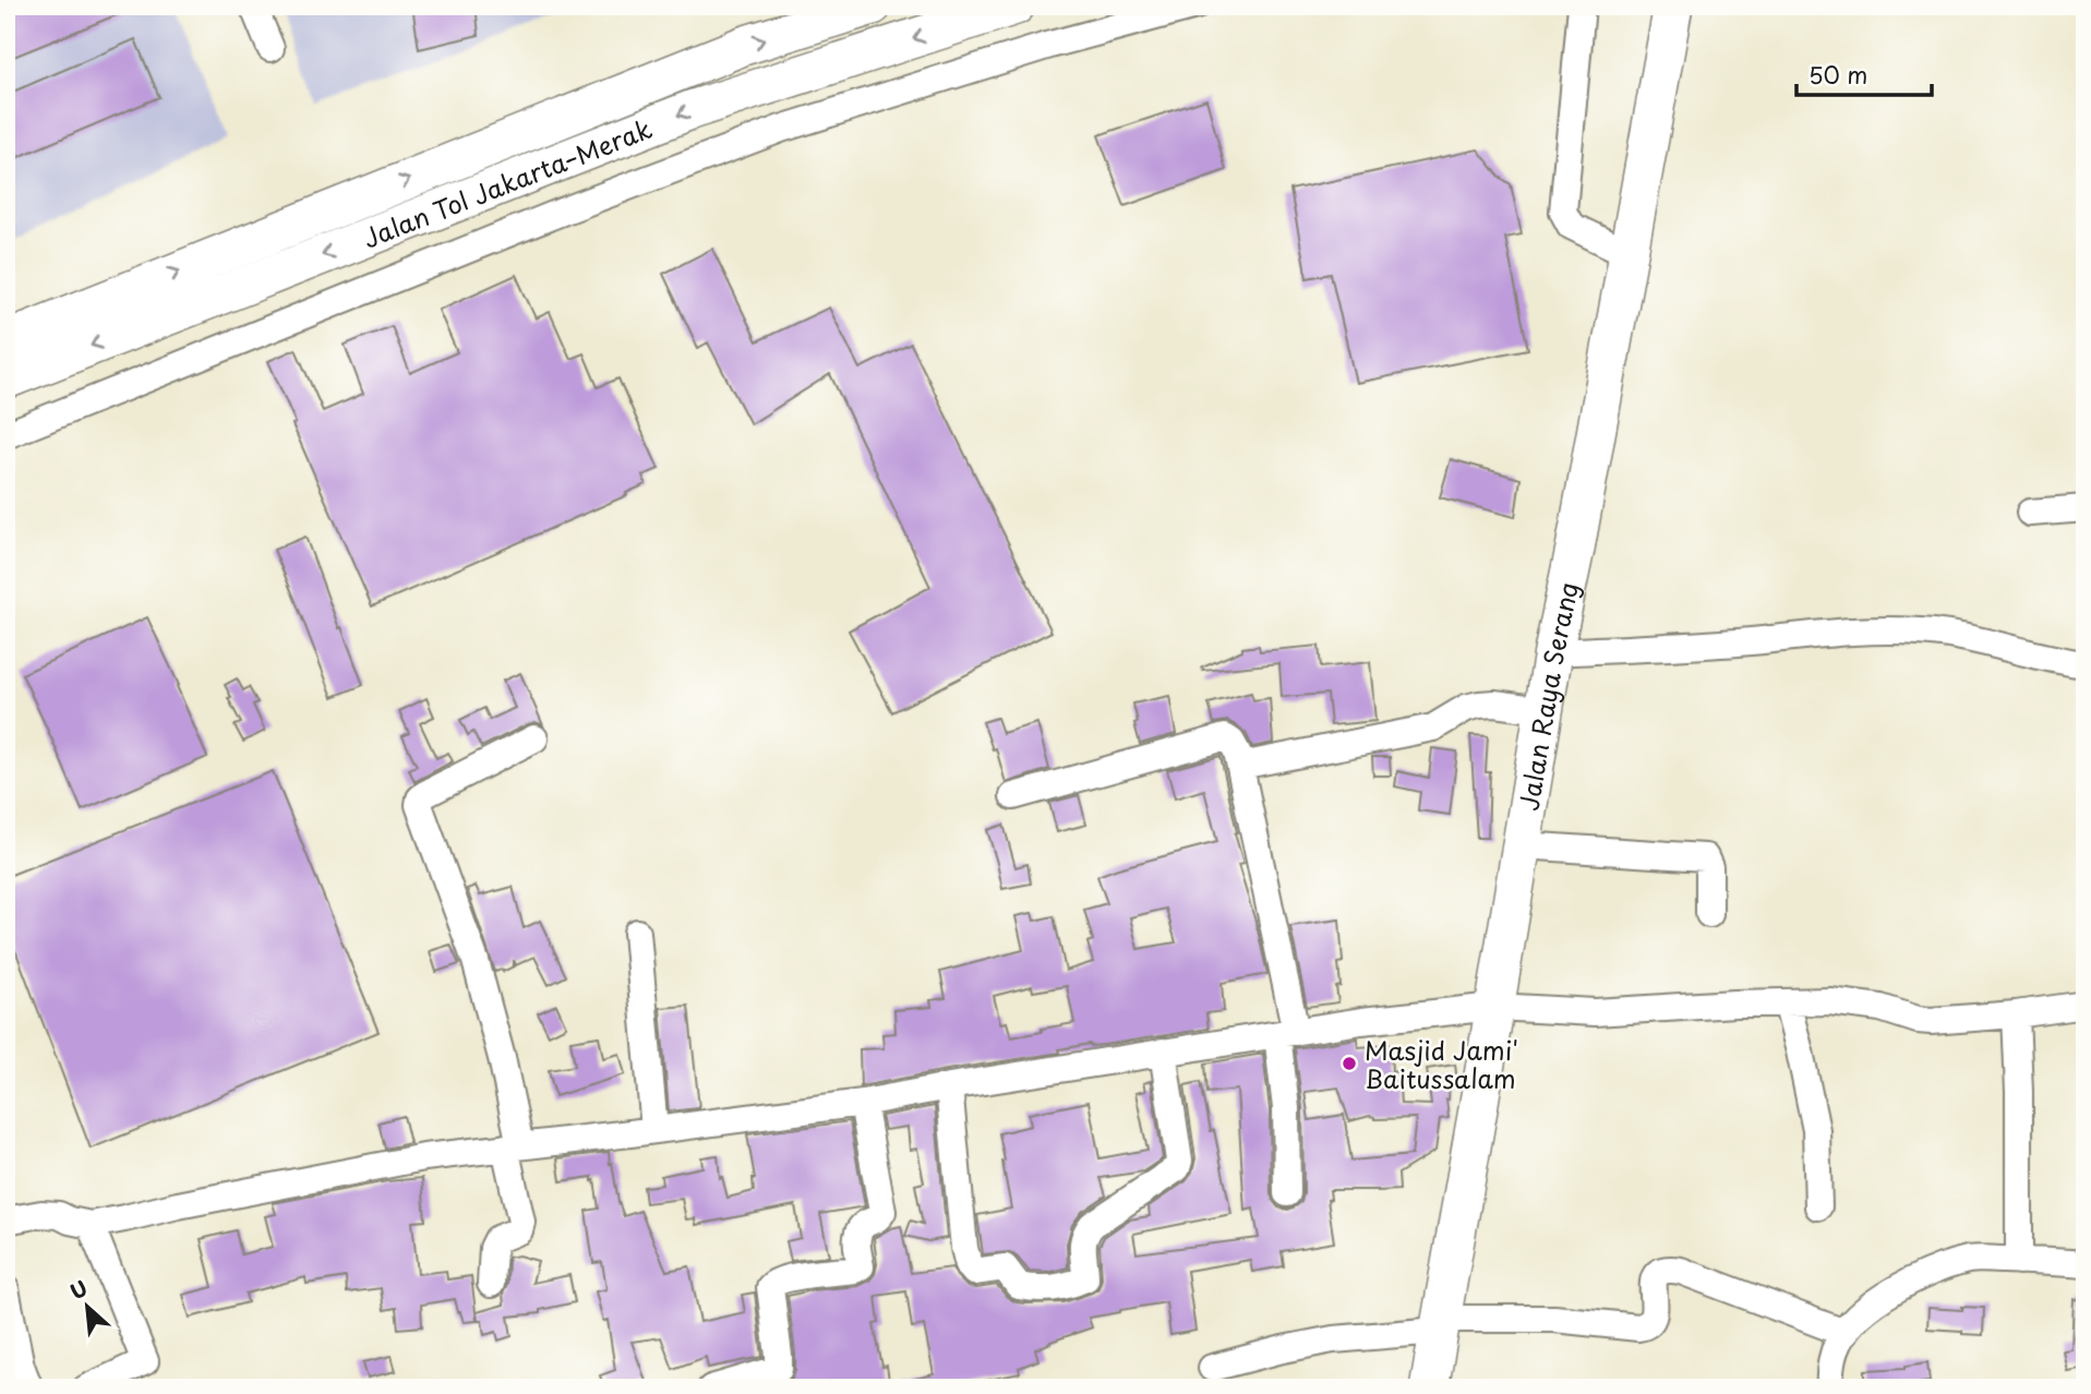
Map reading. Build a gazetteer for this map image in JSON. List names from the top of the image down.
{
  "streets": {
    "highway": ["Jalan Tol Jakarta–Merak", "Jalan Raya Serang"]
  },
  "places": ["Masjid Jami' Baitussalam"],
  "scale_bar": "50 m",
  "north": "top left"
}
